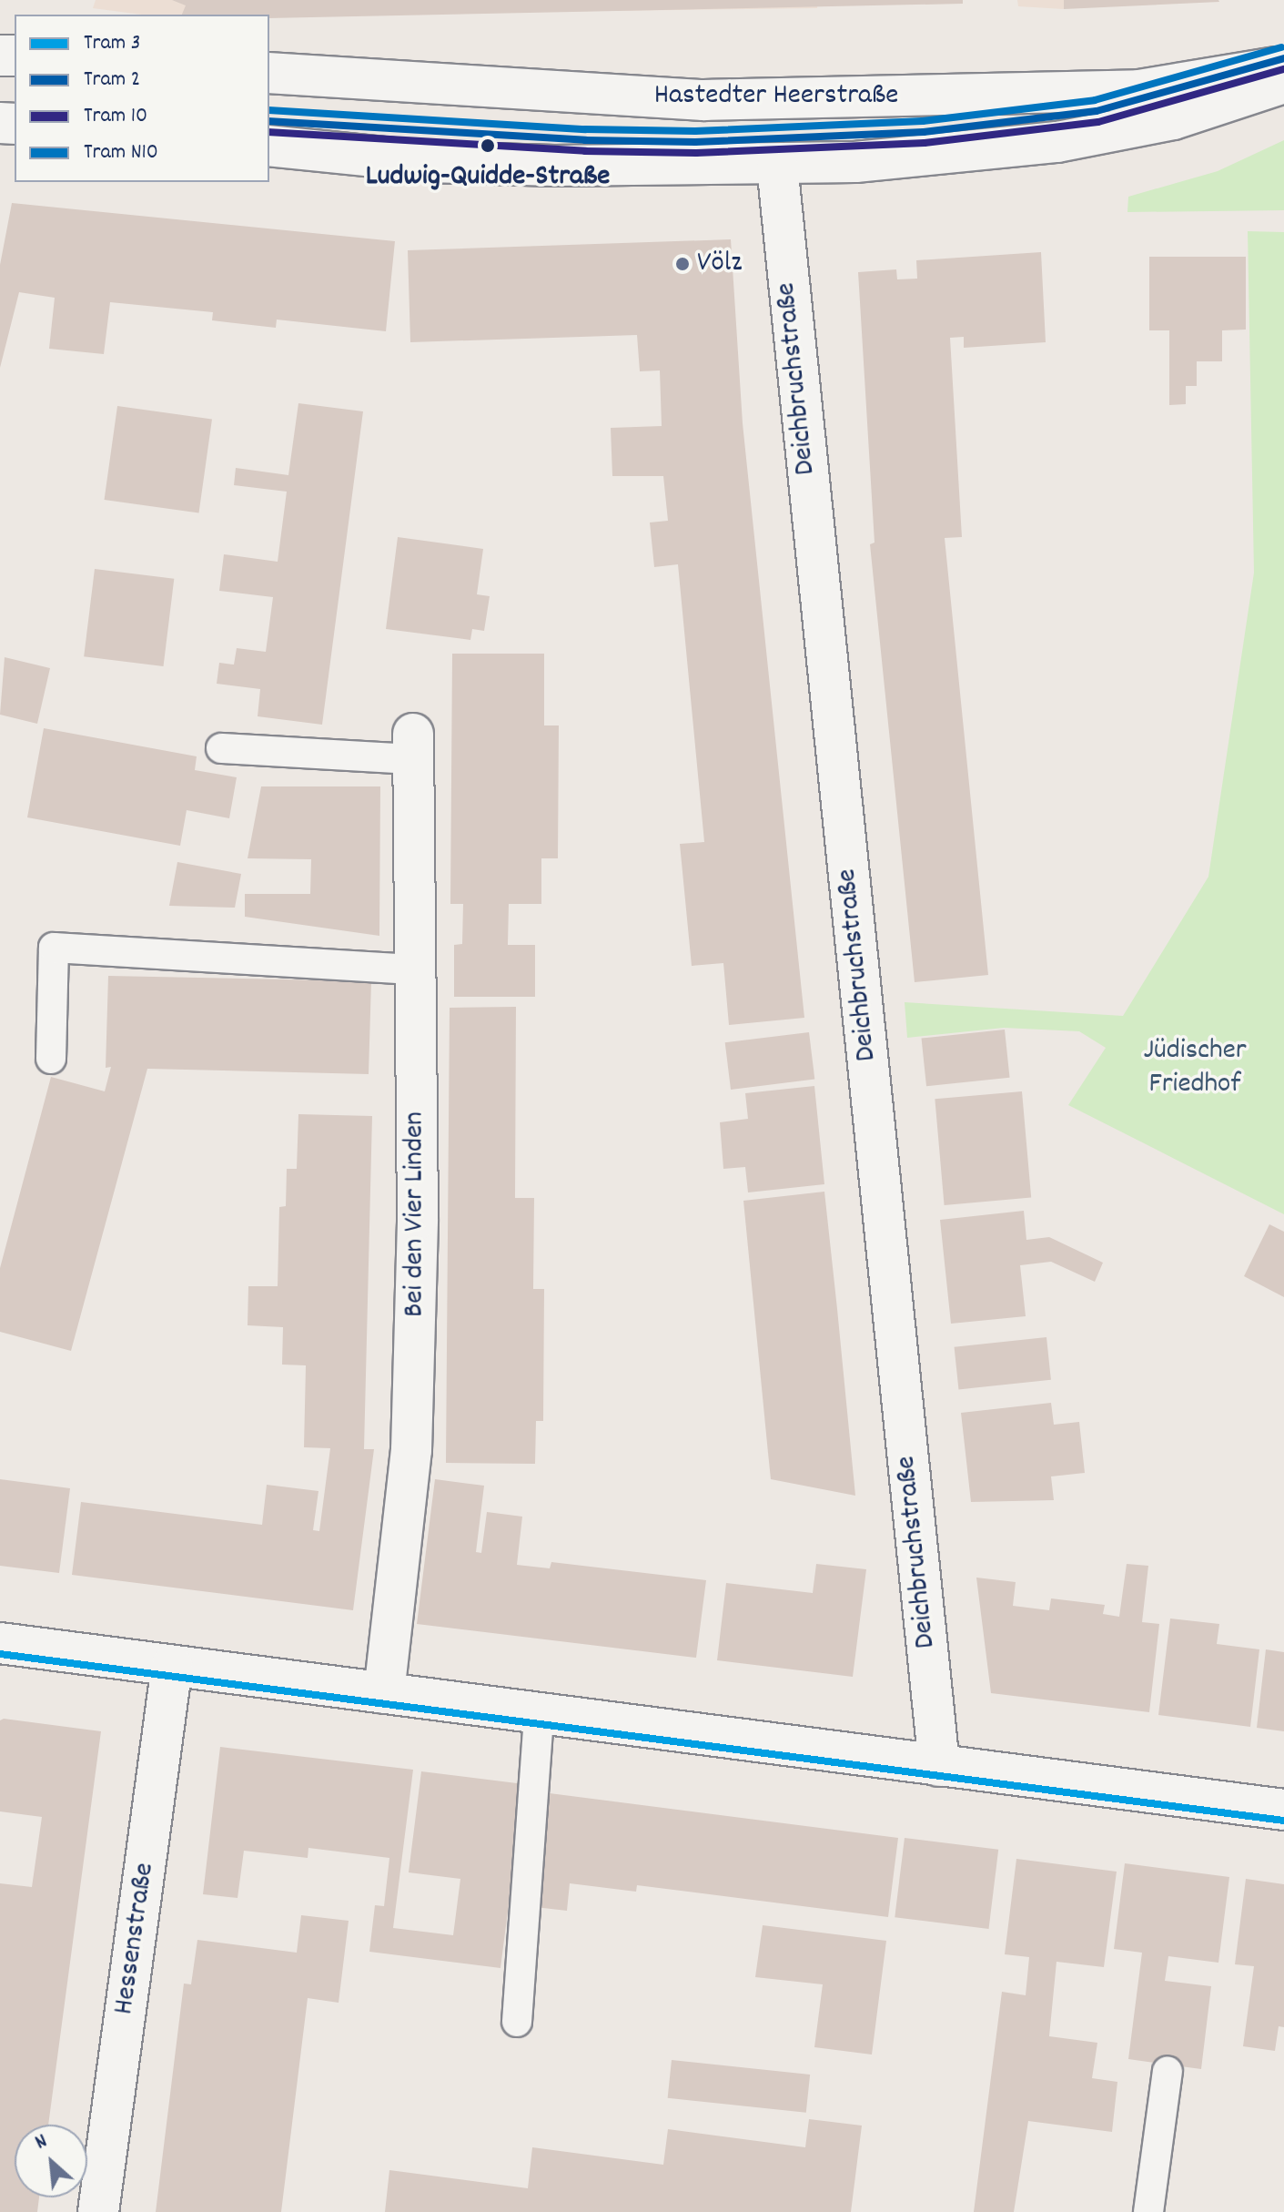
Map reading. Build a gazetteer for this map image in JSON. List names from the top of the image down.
{
  "streets": {
    "street": [
      "Hastedter Heerstraße",
      "Deichbruchstraße",
      "Bei den Vier Linden",
      "Hessenstraße"
    ]
  },
  "parks": ["Jüdischer Friedhof"],
  "places": ["Ludwig-Quidde-Straße", "Völz"],
  "lines": [
    "tram line N10",
    "tram line 2",
    "tram line 10",
    "tram line 3"
  ],
  "legend": [
    "Tram 3",
    "Tram 2",
    "Tram 10",
    "Tram N10"
  ],
  "north": "top left"
}
